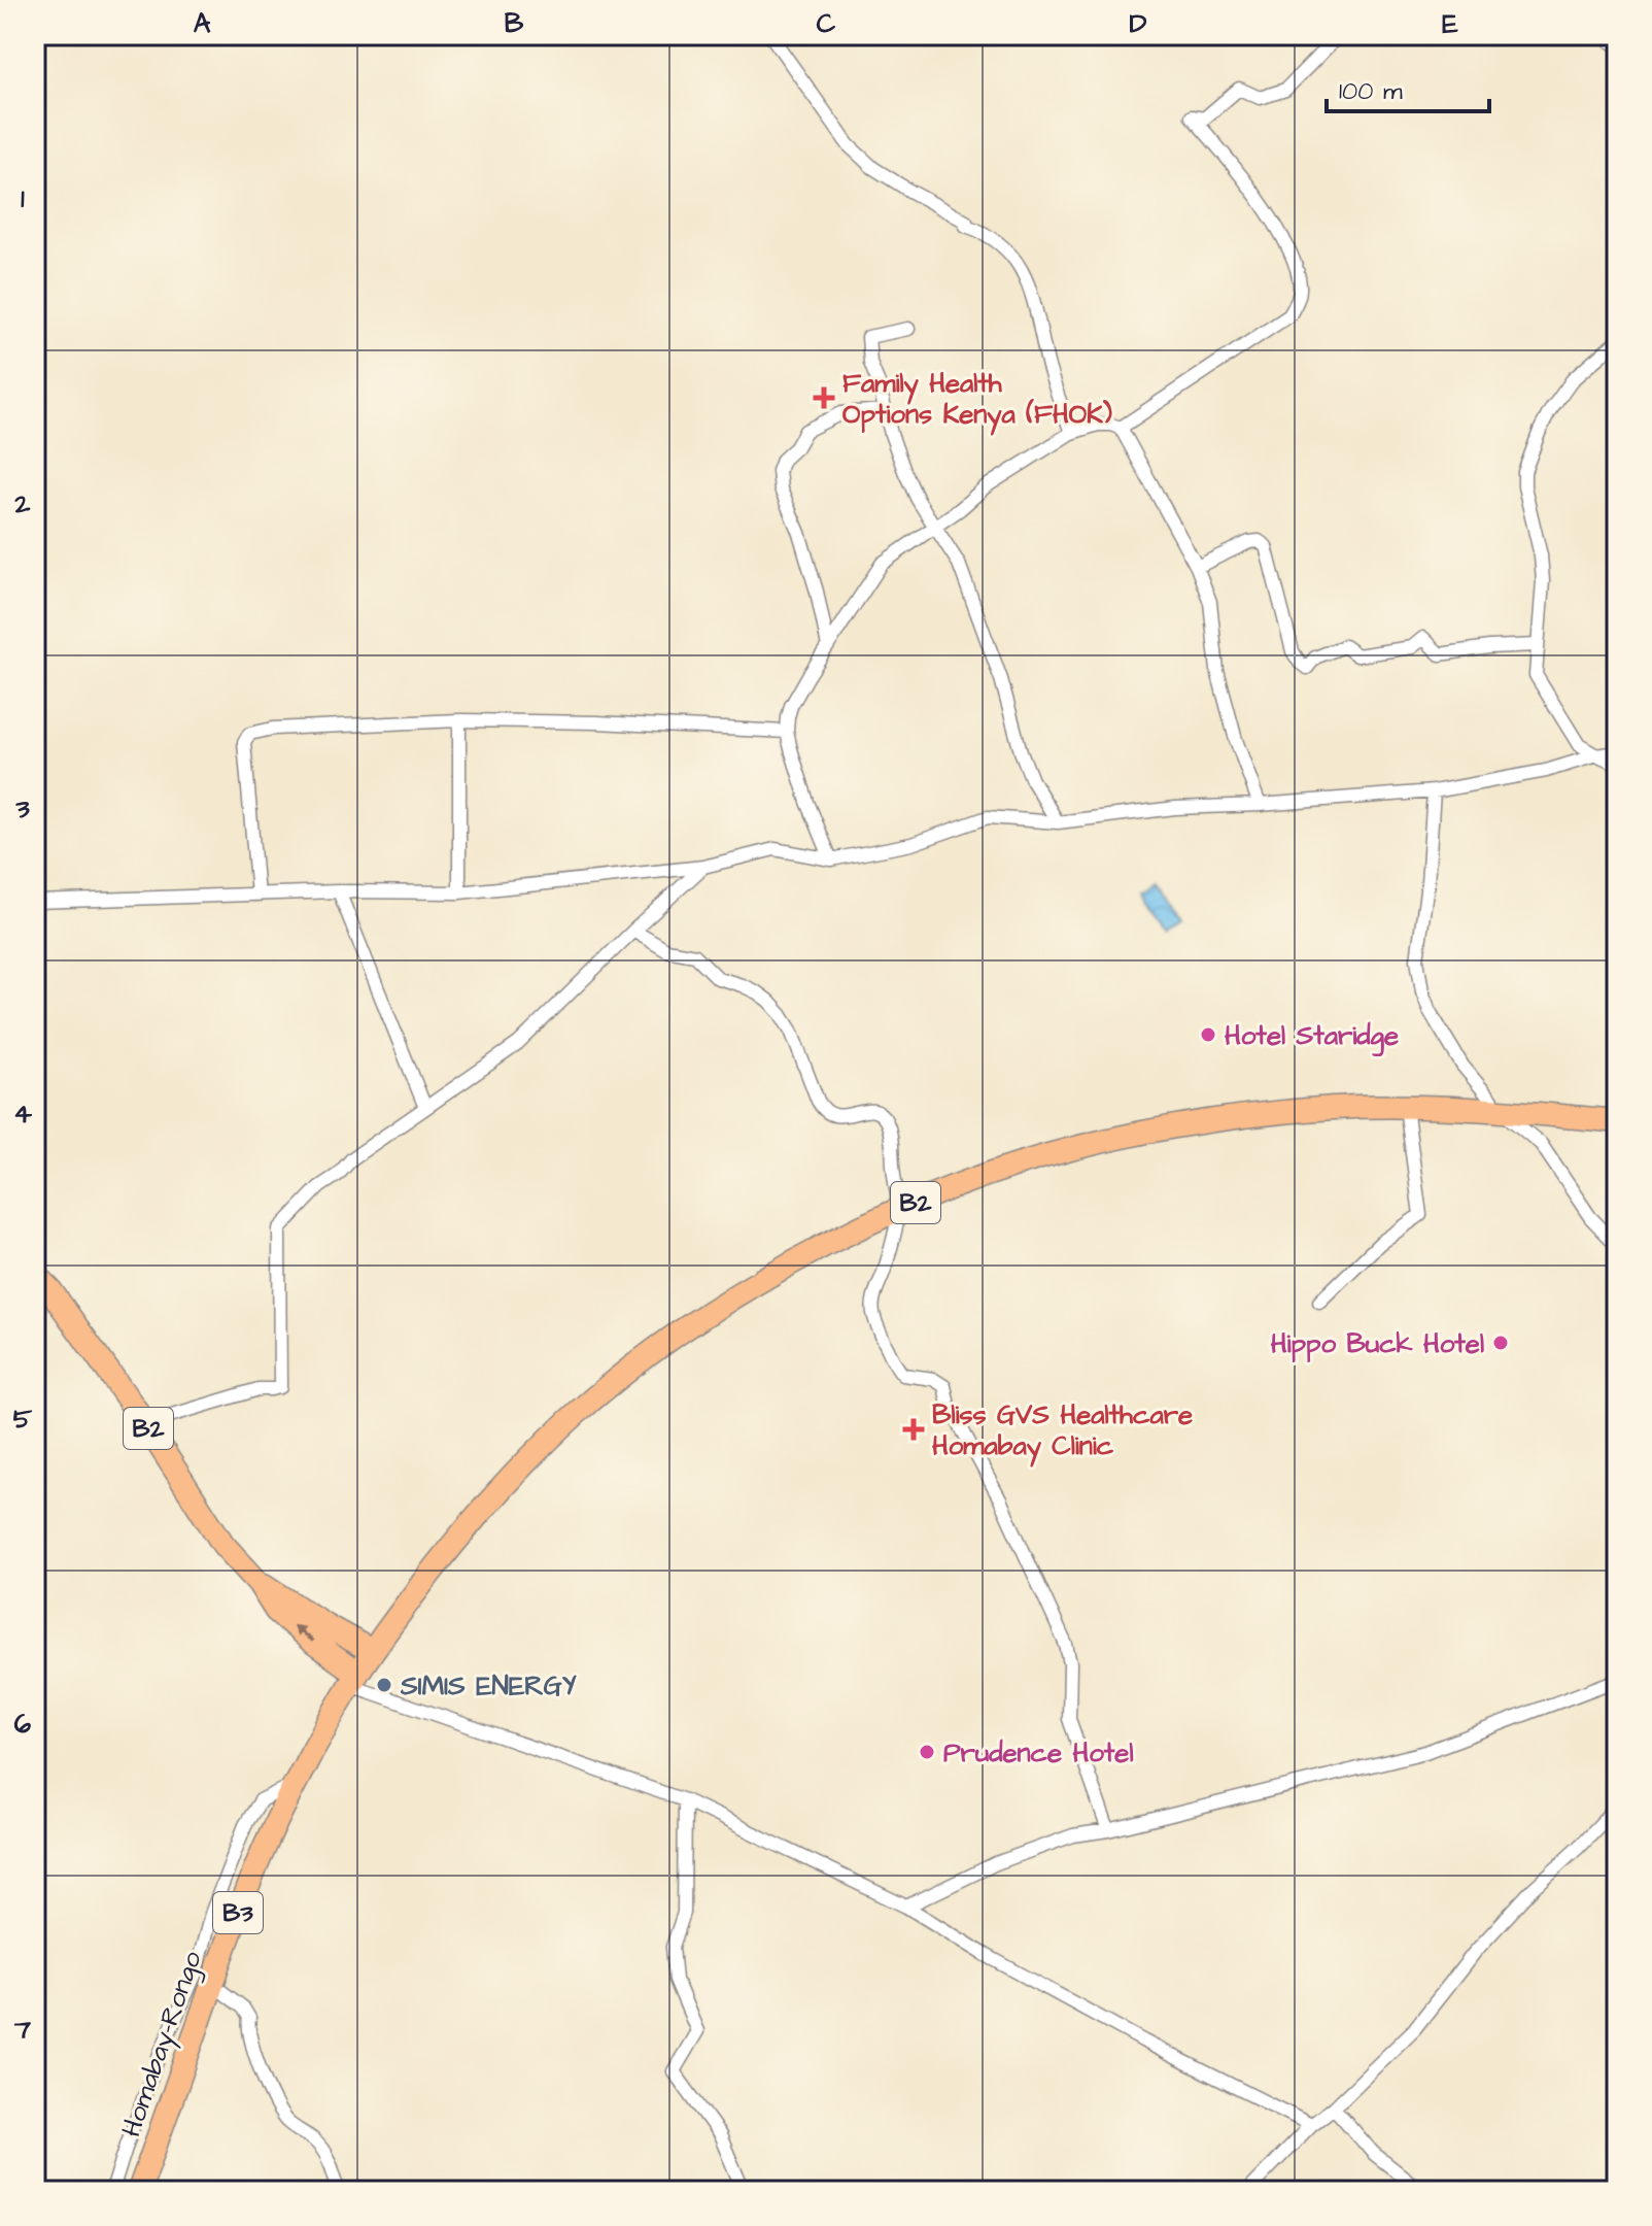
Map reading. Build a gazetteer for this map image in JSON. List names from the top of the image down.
{
  "streets": {
    "highway": ["B2", "B3", "Homabay-Rongo"]
  },
  "crossings": [
    ["B2", "Homabay-Rongo"]
  ],
  "places": {
    "health": ["Family Health Options Kenya (FHOK)", "Bliss GVS Healthcare Homabay Clinic"],
    "other": [
      "Hotel Staridge",
      "Hippo Buck Hotel",
      "SIMIS ENERGY",
      "Prudence Hotel"
    ]
  },
  "scale_bar": "100 m",
  "grid": {
    "columns": [
      "A",
      "B",
      "C",
      "D",
      "E"
    ],
    "rows": [
      "1",
      "2",
      "3",
      "4",
      "5",
      "6",
      "7"
    ]
  }
}
